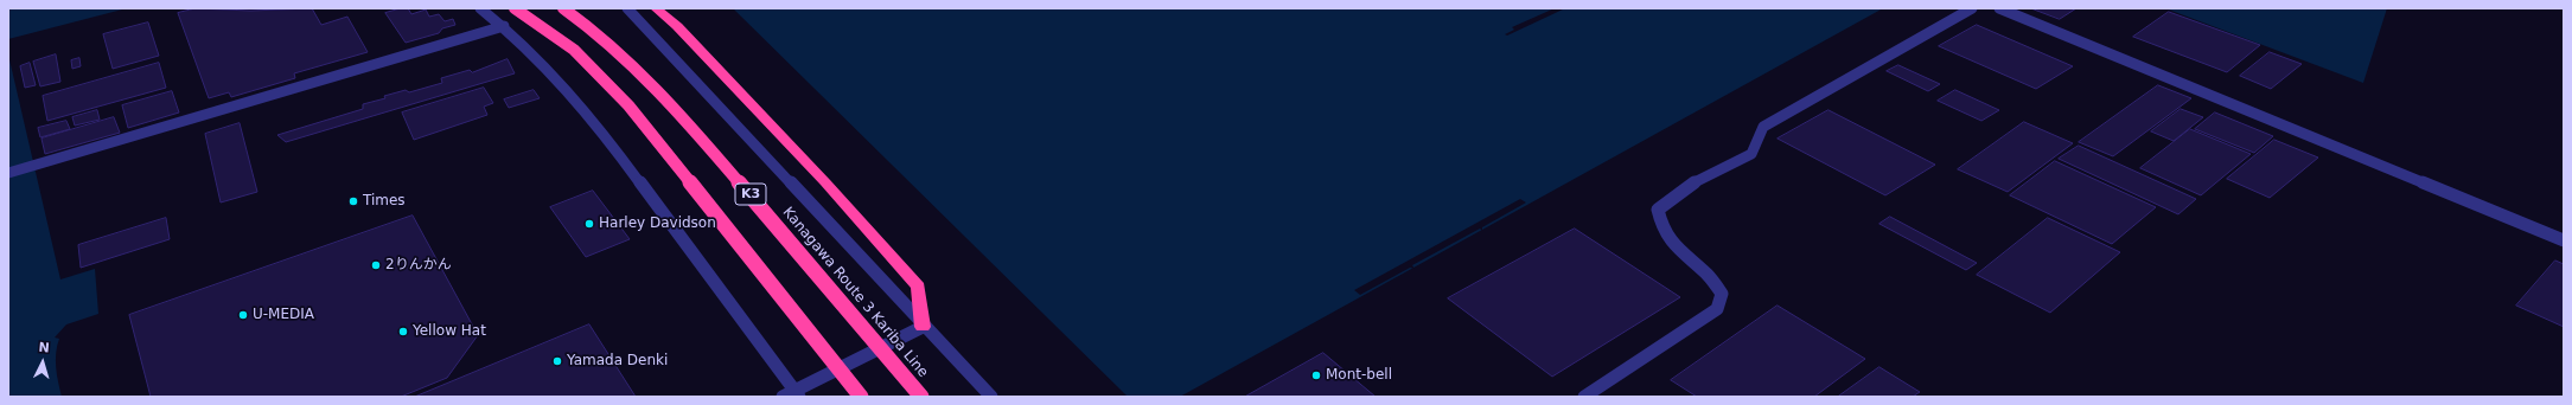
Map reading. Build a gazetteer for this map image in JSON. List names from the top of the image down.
{
  "streets": {
    "highway": ["K3", "Kanagawa Route 3 Kariba Line"]
  },
  "places": [
    "Times",
    "Harley Davidson",
    "2りんかん",
    "U-MEDIA",
    "Yellow Hat",
    "Yamada Denki",
    "Mont-bell"
  ],
  "north": "top"
}
